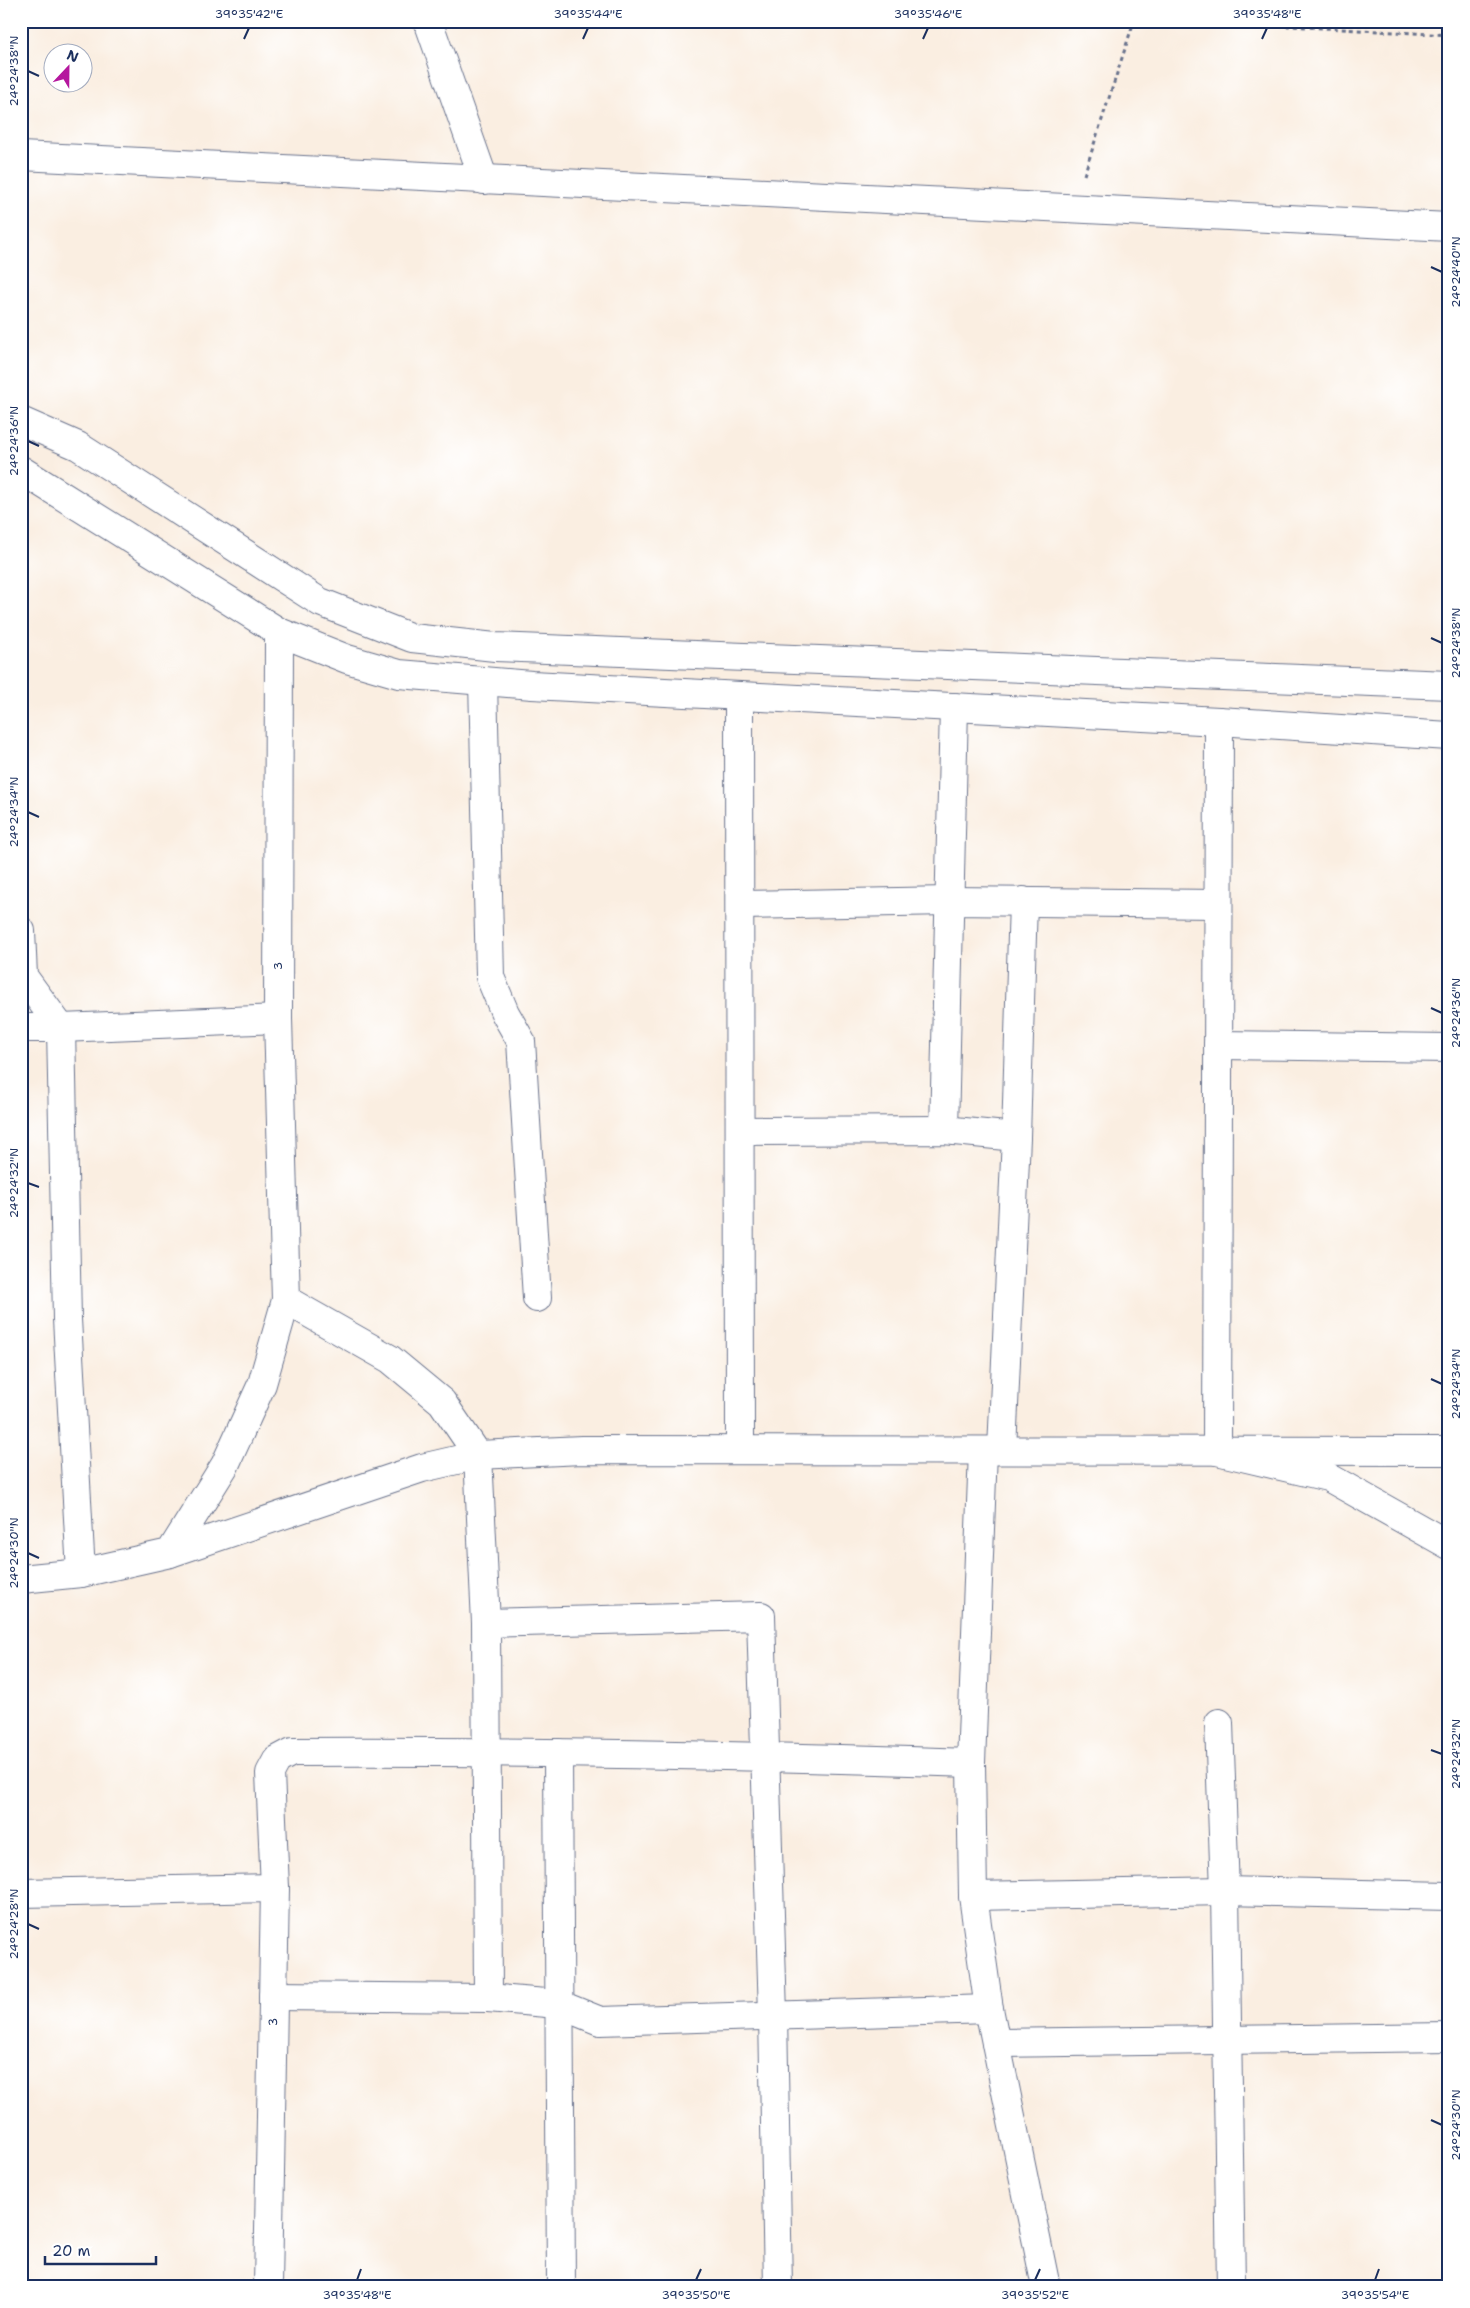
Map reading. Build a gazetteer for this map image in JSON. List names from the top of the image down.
{
  "streets": {
    "street": ["3"]
  },
  "scale_bar": "20 m",
  "north": "top",
  "coordinates": [
    "39°35'42\"E",
    "39°35'44\"E",
    "39°35'46\"E",
    "39°35'48\"E",
    "24°24'38\"N",
    "24°24'40\"N",
    "24°24'36\"N",
    "24°24'34\"N",
    "24°24'32\"N",
    "24°24'30\"N",
    "24°24'28\"N",
    "39°35'50\"E",
    "39°35'52\"E",
    "39°35'54\"E"
  ]
}
